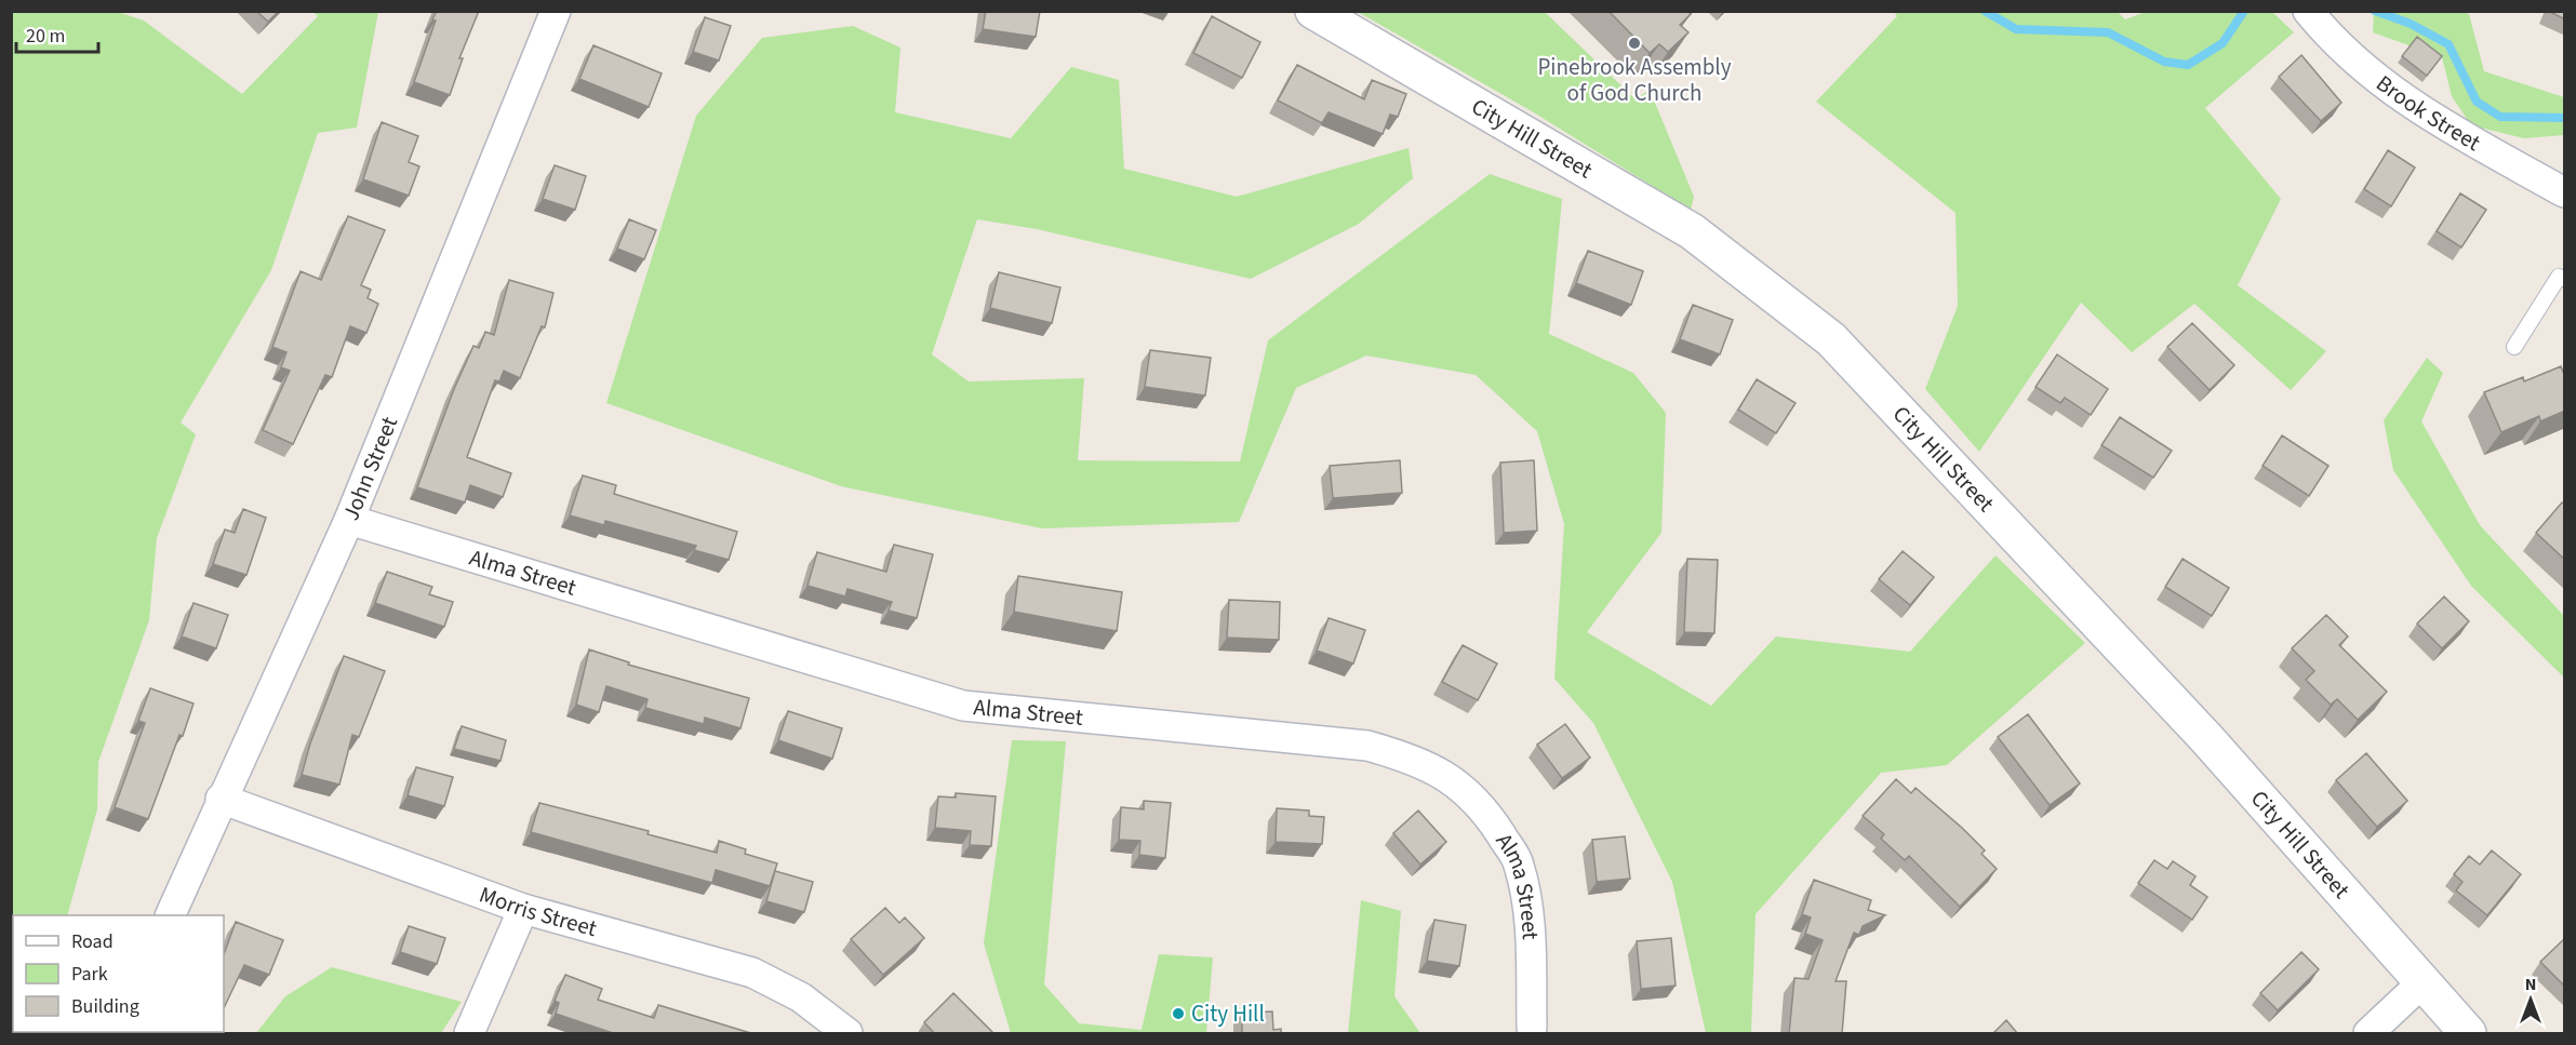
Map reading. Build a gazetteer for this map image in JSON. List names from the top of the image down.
{
  "streets": {
    "street": [
      "Brook Street",
      "City Hill Street",
      "John Street",
      "Alma Street",
      "Morris Street"
    ]
  },
  "crossings": [
    ["John Street", "Alma Street"],
    ["John Street", "Morris Street"]
  ],
  "places": ["Pinebrook Assembly of God Church", "City Hill"],
  "legend": ["Road", "Park", "Building"],
  "scale_bar": "20 m",
  "north": "top"
}
